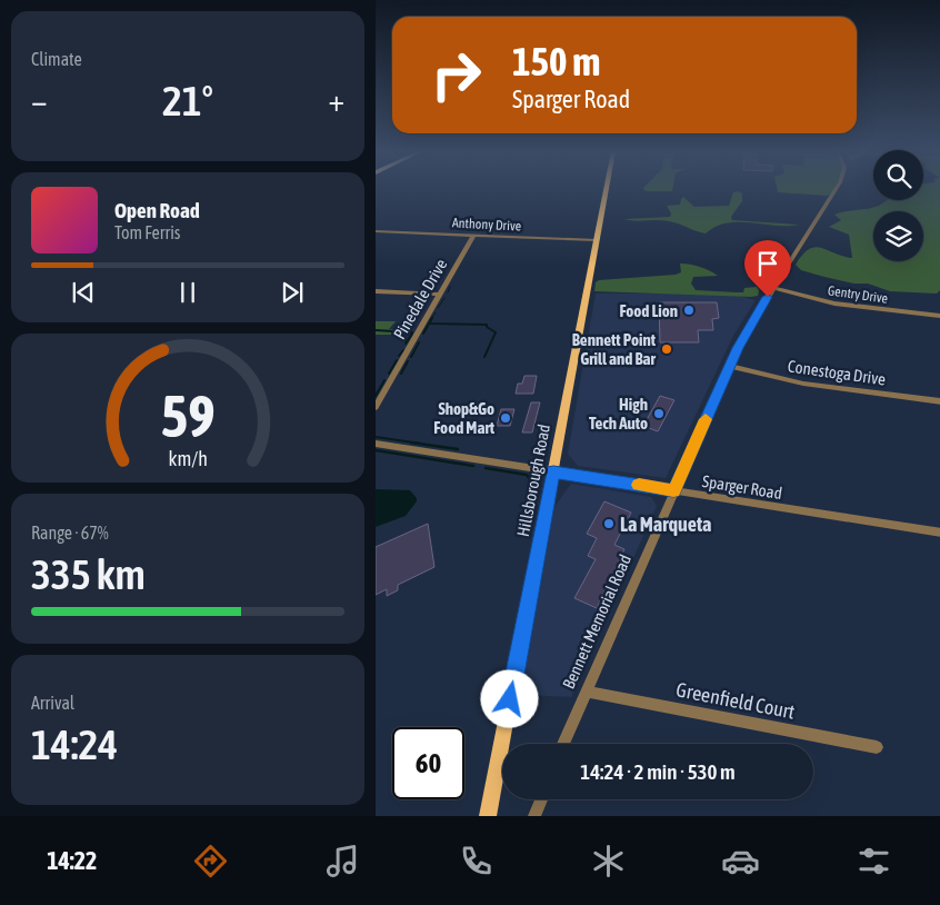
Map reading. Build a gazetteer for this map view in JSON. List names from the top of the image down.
{
  "streets": {
    "main road": ["Hillsborough Road"],
    "street": [
      "Anthony Drive",
      "Gentry Drive",
      "Pinedale Drive",
      "Conestoga Drive",
      "Sparger Road",
      "Bennett Memorial Road",
      "Greenfield Court"
    ]
  },
  "crossings": [
    ["Anthony Drive", "Pinedale Drive"],
    ["Anthony Drive", "Hillsborough Road"],
    ["Gentry Drive", "Bennett Memorial Road"],
    ["Conestoga Drive", "Bennett Memorial Road"],
    ["Hillsborough Road", "Sparger Road"],
    ["Sparger Road", "Bennett Memorial Road"],
    ["Bennett Memorial Road", "Greenfield Court"]
  ],
  "places": [
    "Food Lion",
    "Bennett Point Grill and Bar",
    "High Tech Auto",
    "Shop&Go Food Mart",
    "La Marqueta"
  ],
  "page": {
    "tile": [
      "Climate",
      ["Range · 67%", "335 km"],
      ["Arrival", "14:24"]
    ],
    "turn": ["150 m", "Sparger Road"],
    "heat": ["−", "21°", "+"],
    "song": ["Open Road", "Tom Ferris"],
    "limit": "60",
    "trip": "14:24 · 2 min · 530 m",
    "tabs": "14:22",
    "gauge": ["59", "km/h"]
  }
}
